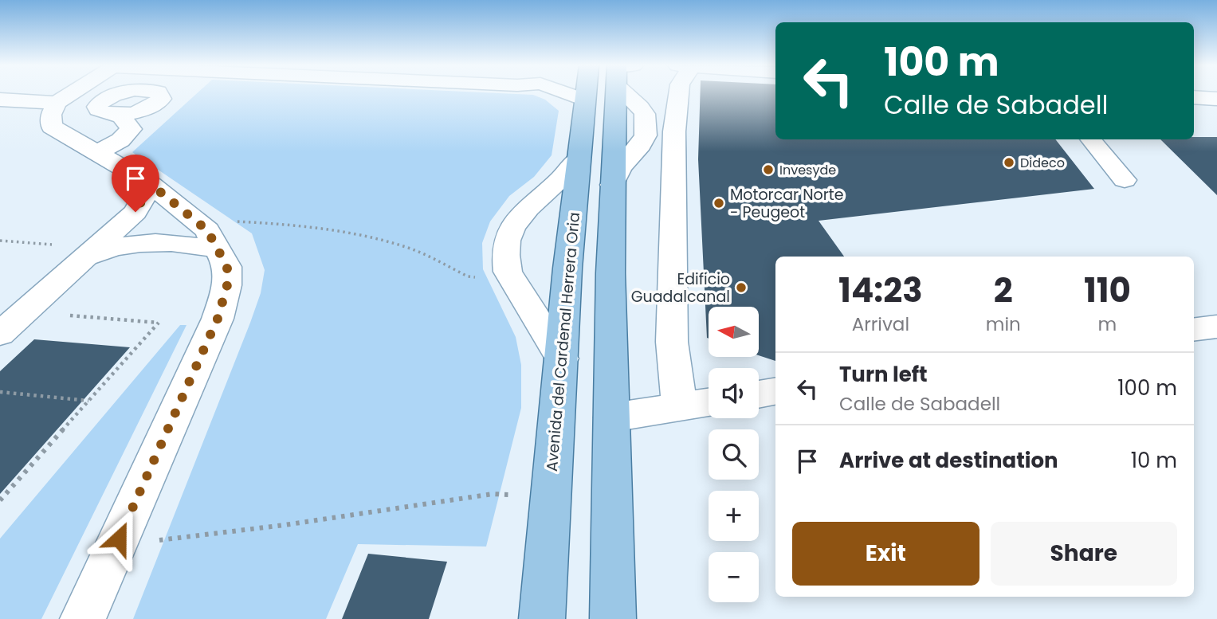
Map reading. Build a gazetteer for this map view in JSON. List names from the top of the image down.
{
  "streets": {
    "main road": ["Avenida del Cardenal Herrera Oria"]
  },
  "places": [
    "Dideco",
    "Invesyde",
    "Motorcar Norte - Peugeot",
    "Edificio Guadalcanal"
  ],
  "north": "left",
  "page": {
    "turn": ["100 m", "Calle de Sabadell"],
    "eta": [
      "14:23",
      "Arrival",
      "2",
      "min",
      "110",
      "m"
    ],
    "map_buttons": ["+", "−"],
    "list": [
      {
        "name": "Turn left",
        "note": "Calle de Sabadell",
        "value": "100 m"
      },
      {
        "name": "Arrive at destination",
        "value": "10 m"
      }
    ],
    "buttons": ["Exit", "Share"]
  }
}
